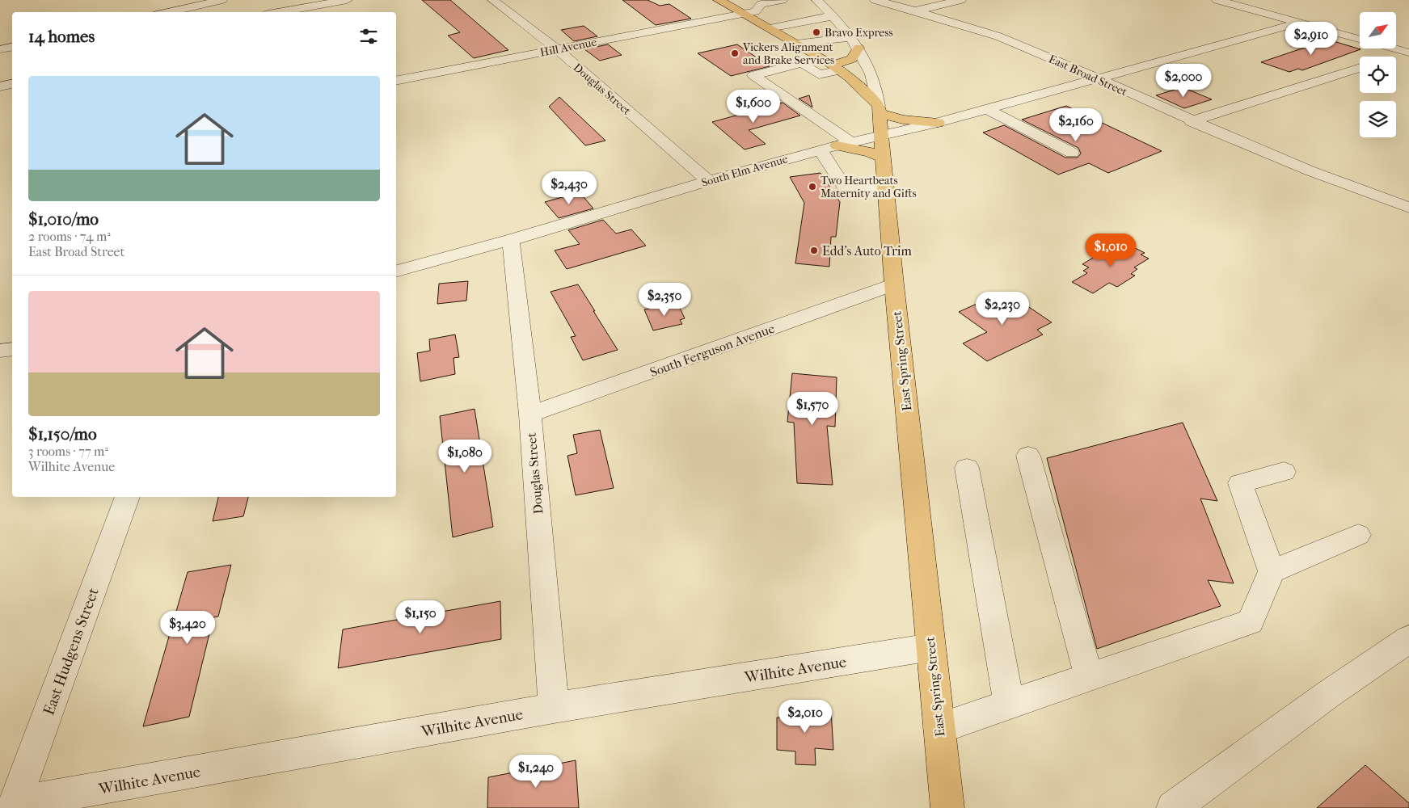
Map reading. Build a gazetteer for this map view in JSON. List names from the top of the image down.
{
  "streets": {
    "main road": ["East Spring Street"],
    "street": [
      "Hill Avenue",
      "East Broad Street",
      "Douglas Street",
      "South Elm Avenue",
      "South Ferguson Avenue",
      "East Hudgens Street",
      "Wilhite Avenue"
    ]
  },
  "crossings": [
    ["Hill Avenue", "Douglas Street"],
    ["East Broad Street", "South Elm Avenue"],
    ["Douglas Street", "South Elm Avenue"],
    ["Douglas Street", "South Ferguson Avenue"],
    ["Douglas Street", "Wilhite Avenue"],
    ["South Elm Avenue", "East Spring Street"],
    ["South Ferguson Avenue", "East Spring Street"],
    ["East Spring Street", "Wilhite Avenue"],
    ["East Hudgens Street", "Wilhite Avenue"]
  ],
  "places": [
    "Bravo Express",
    "Vickers Alignment and Brake Services",
    "Two Heartbeats Maternity and Gifts",
    "Edd's Auto Trim"
  ],
  "north": "top right",
  "page": {
    "heading": "14 homes",
    "price": [
      "$2,910",
      "$2,000",
      "$1,600",
      "$2,160",
      "$2,430",
      "$1,010",
      "$2,350",
      "$2,230",
      "$1,570",
      "$1,080",
      "$1,150",
      "$3,420",
      "$2,010",
      "$1,240"
    ],
    "list": [
      {
        "name": "$1,010/mo",
        "note": "2 rooms · 74 m² · East Broad Street"
      },
      {
        "name": "$1,150/mo",
        "note": "3 rooms · 77 m² · Wilhite Avenue"
      }
    ]
  }
}
